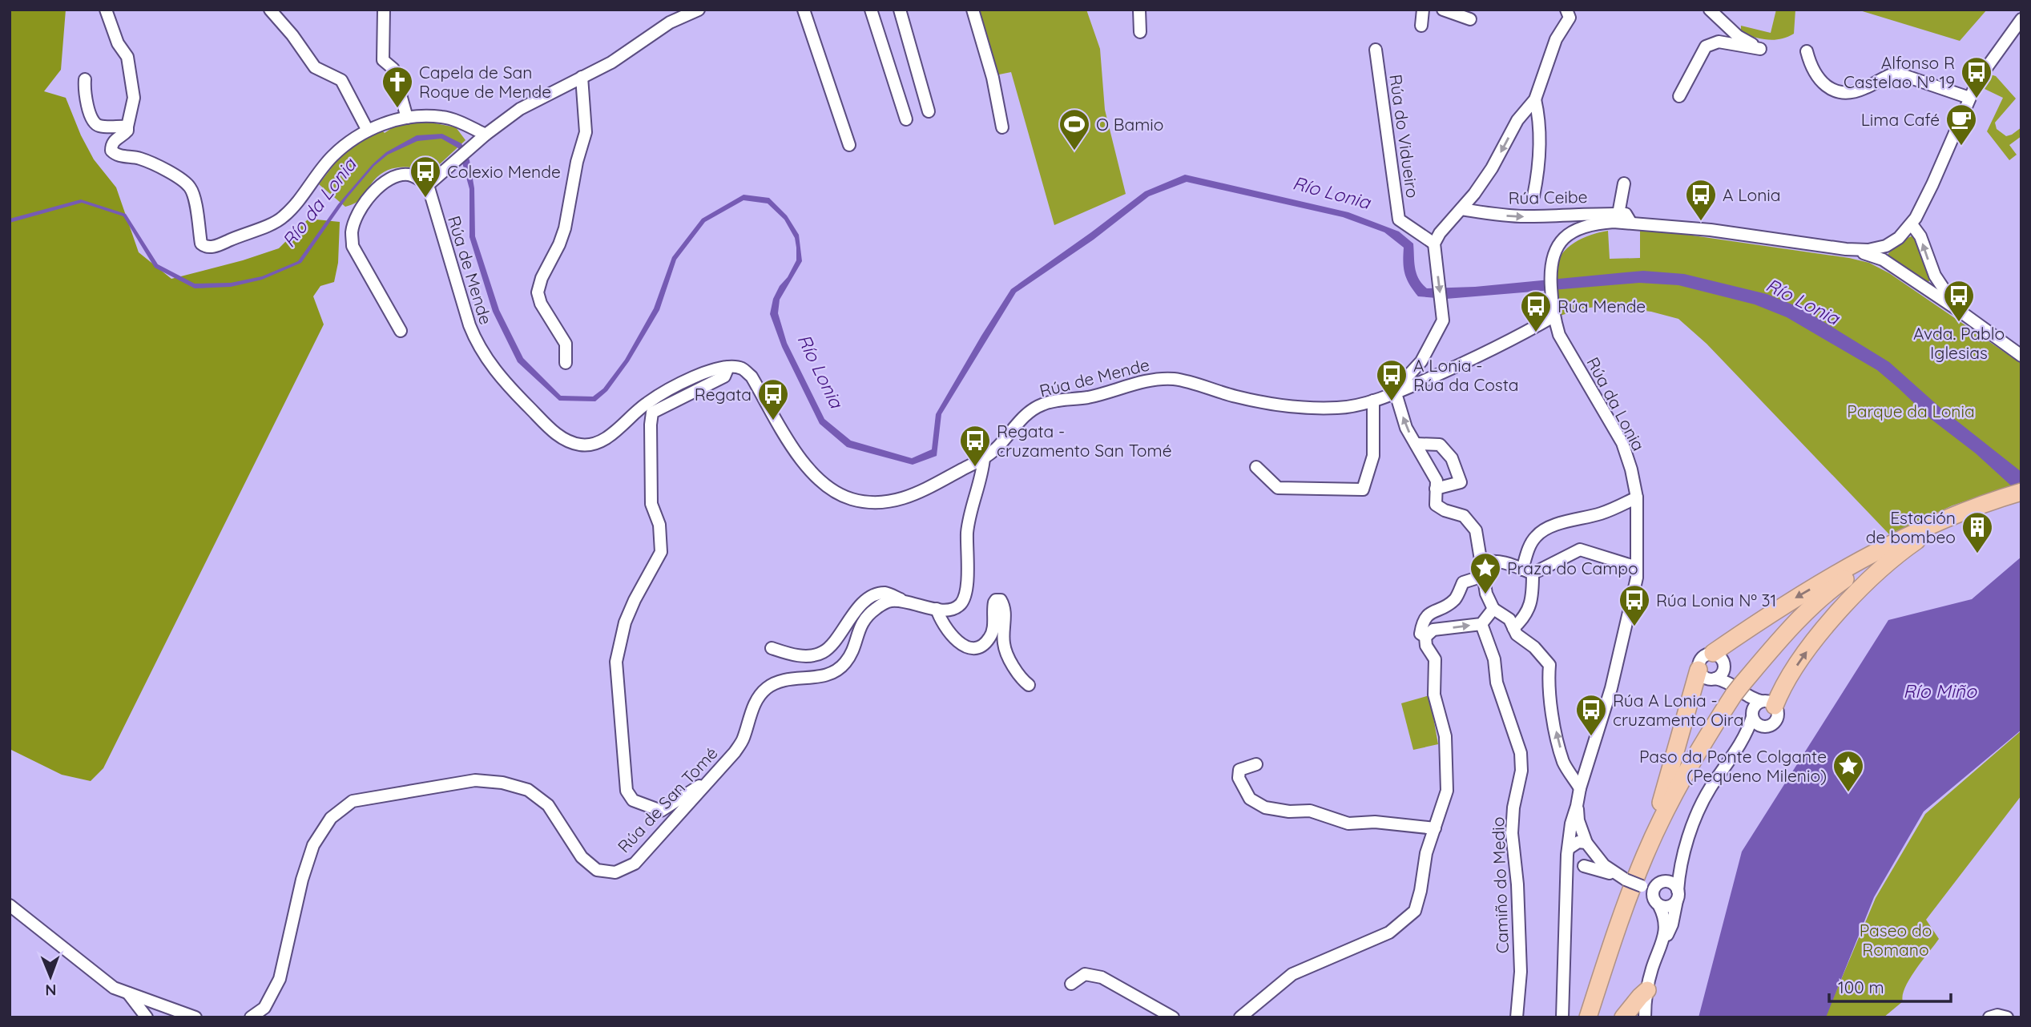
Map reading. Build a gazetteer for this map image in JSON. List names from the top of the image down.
{
  "streets": {
    "street": [
      "Rúa do Vidueiro",
      "Rúa Ceibe",
      "Rúa de Mende",
      "Rúa da Lonia",
      "Rúa de San Tomé",
      "Camiño do Medio"
    ]
  },
  "crossings": [
    ["Rúa de Mende", "Rúa da Lonia"],
    ["Rúa de Mende", "Rúa de San Tomé"]
  ],
  "one_way": ["Rúa Ceibe"],
  "water": ["Río Lonia", "Río da Lonia", "Río Miño"],
  "parks": ["Parque da Lonia", "Paseo do Romano"],
  "places": {
    "bus stop": [
      "Alfonso R Castelao Nº 19",
      "Colexio Mende",
      "A Lonia",
      "Avda. Pablo Iglesias",
      "Rúa Mende",
      "A Lonia - Rúa da Costa",
      "Regata",
      "Regata - cruzamento San Tomé",
      "Rúa Lonia Nº 31",
      "Rúa A Lonia - cruzamento Oira"
    ],
    "church": ["Capela de San Roque de Mende"],
    "cafe": ["Lima Café"],
    "sports": ["O Bamio"],
    "building": ["Estación de bombeo"],
    "place": ["Praza do Campo", "Paso da Ponte Colgante (Pequeno Milenio)"]
  },
  "scale_bar": "100 m",
  "north": "bottom"
}
